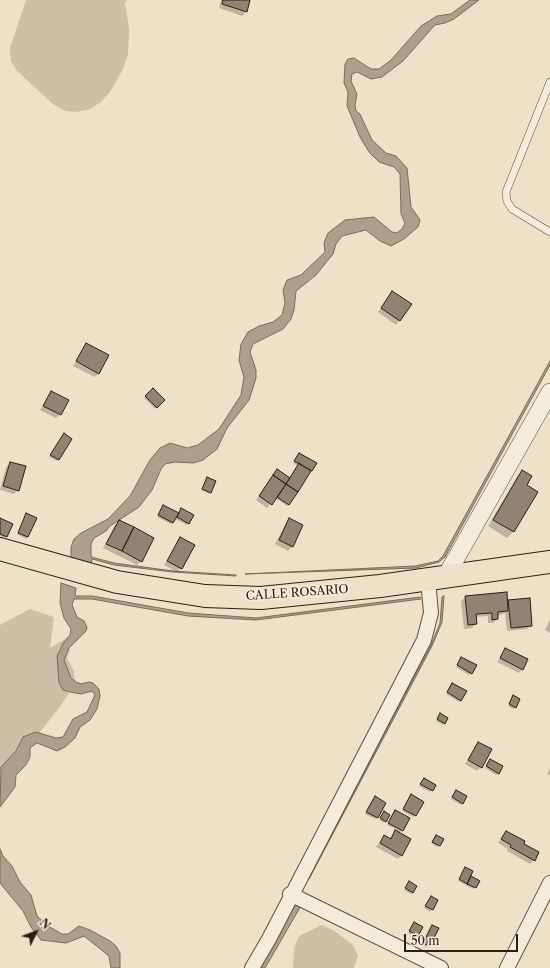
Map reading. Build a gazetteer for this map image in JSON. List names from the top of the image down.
{
  "streets": {
    "main road": ["CALLE ROSARIO"]
  },
  "scale_bar": "50 m",
  "north": "top right"
}
